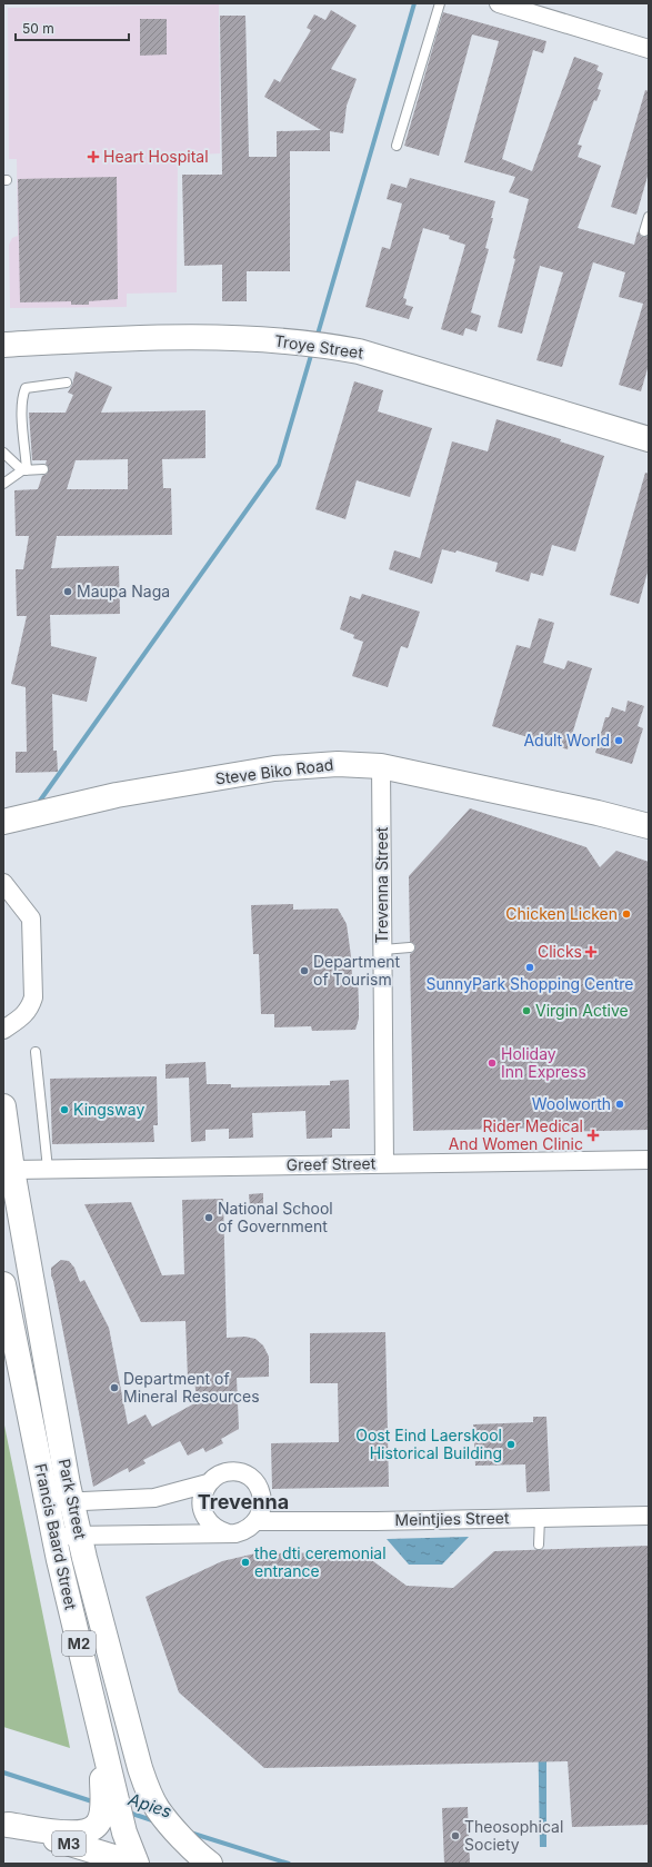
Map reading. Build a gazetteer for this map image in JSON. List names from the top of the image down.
{
  "streets": {
    "main road": [
      "Troye Street",
      "Steve Biko Road",
      "Park Street",
      "Francis Baard Street",
      "M2",
      "M3"
    ],
    "street": ["Trevenna Street", "Greef Street", "Meintjies Street"]
  },
  "crossings": [
    ["Steve Biko Road", "Trevenna Street"],
    ["Trevenna Street", "Greef Street"],
    ["Greef Street", "Park Street"],
    ["Francis Baard Street", "M3"]
  ],
  "districts": ["Trevenna"],
  "water": ["Apies"],
  "places": {
    "health": ["Heart Hospital", "Clicks", "Rider Medical And Women Clinic"],
    "other": [
      "Maupa Naga",
      "Adult World",
      "Chicken Licken",
      "SunnyPark Shopping Centre",
      "Department of Tourism",
      "Virgin Active",
      "Holiday Inn Express",
      "Woolworth",
      "Kingsway",
      "National School of Government",
      "Department of Mineral Resources",
      "Oost Eind Laerskool Historical Building",
      "the dti ceremonial entrance",
      "Theosophical Society"
    ]
  },
  "scale_bar": "50 m"
}
